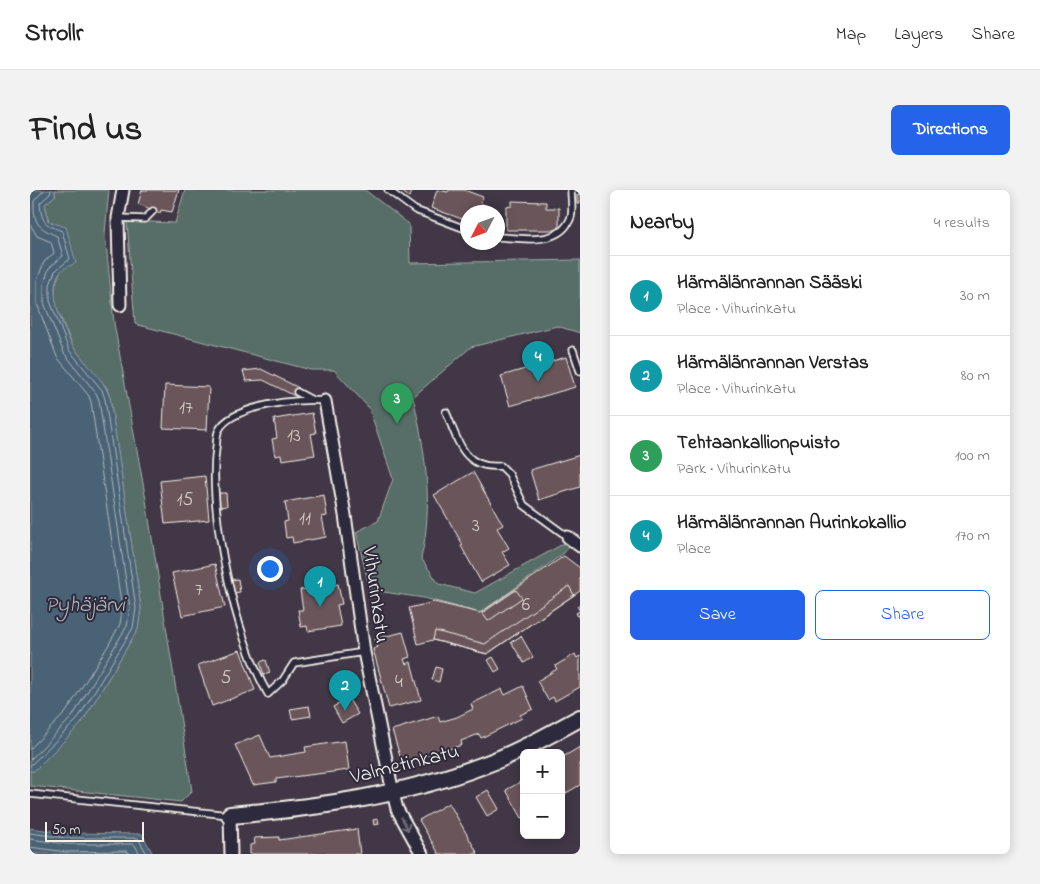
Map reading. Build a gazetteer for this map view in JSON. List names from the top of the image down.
{
  "streets": {
    "street": ["Vihurinkatu", "Valmetinkatu"]
  },
  "crossings": [
    ["Vihurinkatu", "Valmetinkatu"]
  ],
  "water": ["Pyhäjärvi"],
  "house_numbers": [
    "17",
    "13",
    "15",
    "11",
    "3",
    "7",
    "6",
    "5",
    "4"
  ],
  "scale_bar": "50 m",
  "north": "bottom left",
  "page": {
    "header": "Strollr",
    "nav": ["Map", "Layers", "Share"],
    "title": "Find us",
    "buttons": [
      "Directions",
      ["Save", "Share"]
    ],
    "heading": ["Nearby", "4 results"],
    "list": [
      {
        "mark": "1",
        "name": "Härmälänrannan Sääski",
        "note": "Place · Vihurinkatu",
        "value": "30 m"
      },
      {
        "mark": "2",
        "name": "Härmälänrannan Verstas",
        "note": "Place · Vihurinkatu",
        "value": "80 m"
      },
      {
        "mark": "3",
        "name": "Tehtaankallionpuisto",
        "note": "Park · Vihurinkatu",
        "value": "100 m"
      },
      {
        "mark": "4",
        "name": "Härmälänrannan Aurinkokallio",
        "note": "Place",
        "value": "170 m"
      }
    ],
    "pins": [
      "4",
      "3",
      "1",
      "2"
    ],
    "map_buttons": ["+", "−"],
    "scale": "50 m"
  }
}
